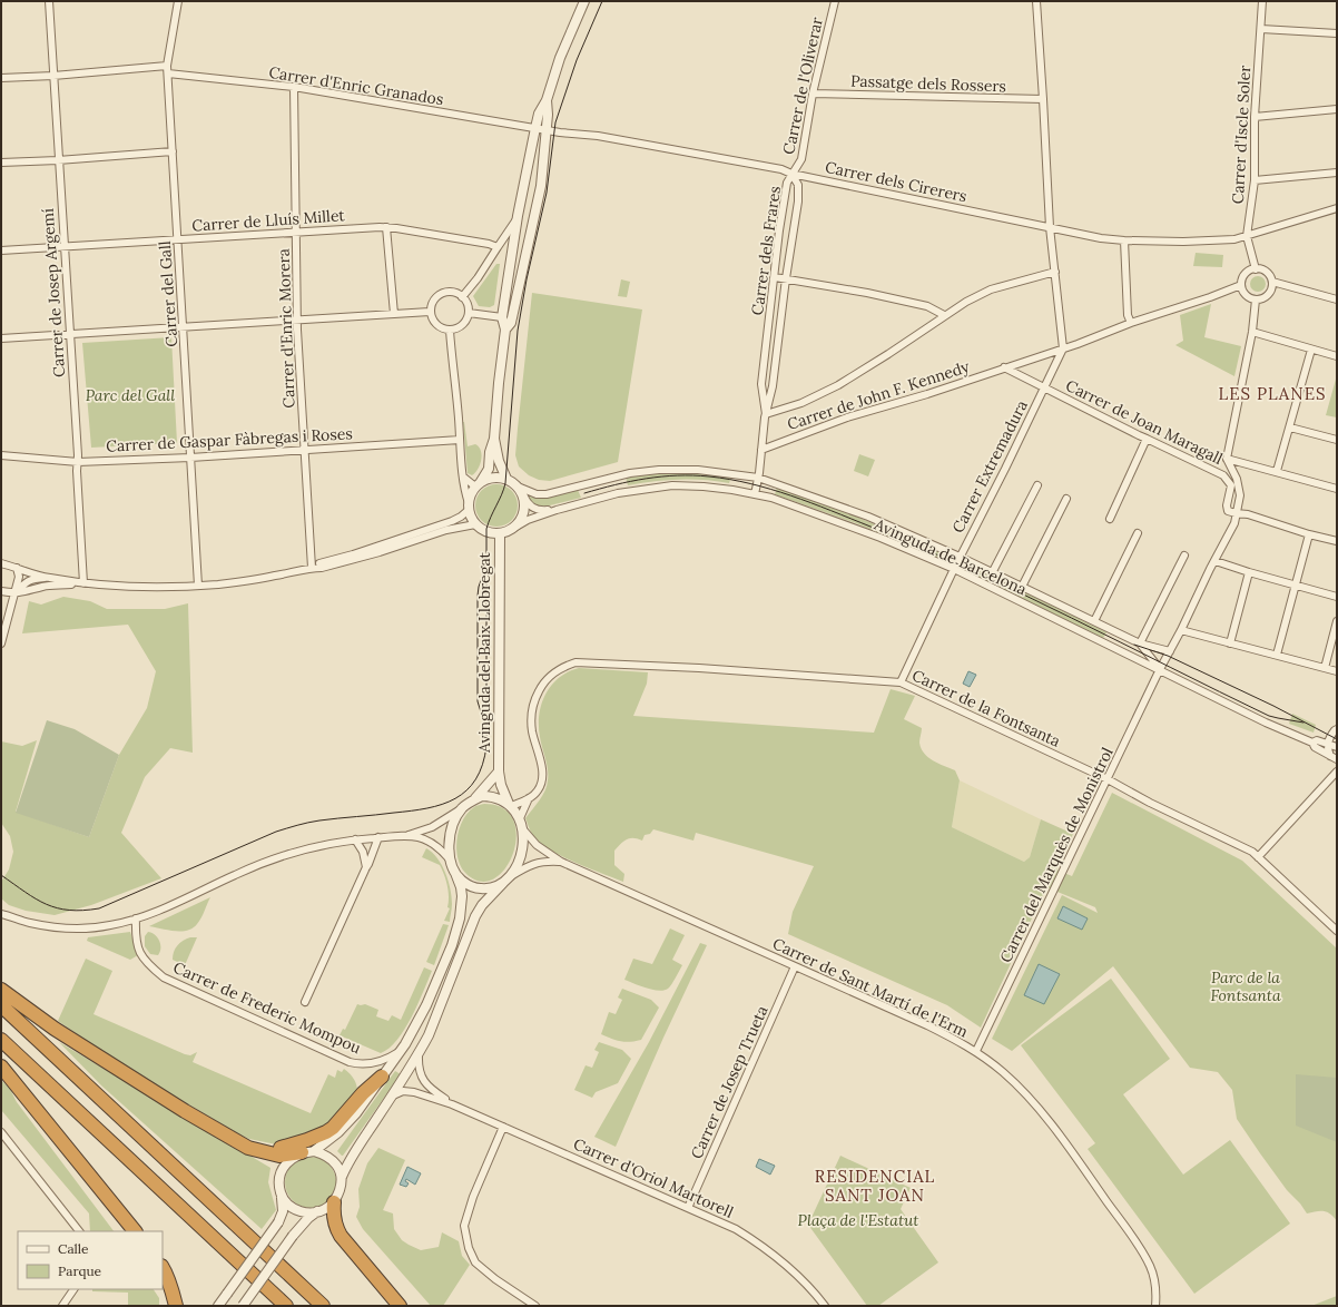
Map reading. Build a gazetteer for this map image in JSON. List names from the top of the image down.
{
  "streets": {
    "street": [
      "Passatge dels Rossers",
      "Carrer d'Enric Granados",
      "Carrer de l'Oliverar",
      "Carrer d'Iscle Soler",
      "Carrer dels Cirerers",
      "Carrer de Lluís Millet",
      "Carrer dels Frares",
      "Carrer de Josep Argemí",
      "Carrer del Gall",
      "Carrer d'Enric Morera",
      "Carrer de John F. Kennedy",
      "Carrer de Joan Maragall",
      "Carrer de Gaspar Fàbregas i Roses",
      "Carrer Extremadura",
      "Avinguda de Barcelona",
      "Avinguda del Baix Llobregat",
      "Carrer de la Fontsanta",
      "Carrer del Marquès de Monistrol",
      "Carrer de Sant Martí de l'Erm",
      "Carrer de Frederic Mompou",
      "Carrer de Josep Trueta",
      "Carrer d'Oriol Martorell"
    ]
  },
  "crossings": [
    ["Passatge dels Rossers", "Carrer de l'Oliverar"],
    ["Carrer d'Enric Granados", "Carrer dels Cirerers"],
    ["Carrer d'Enric Granados", "Carrer del Gall"],
    ["Carrer d'Enric Granados", "Carrer d'Enric Morera"],
    ["Carrer de l'Oliverar", "Carrer dels Cirerers"],
    ["Carrer de l'Oliverar", "Carrer dels Frares"],
    ["Carrer d'Iscle Soler", "Carrer dels Cirerers"],
    ["Carrer dels Cirerers", "Carrer dels Frares"],
    ["Carrer de Lluís Millet", "Carrer de Josep Argemí"],
    ["Carrer de Lluís Millet", "Carrer del Gall"],
    ["Carrer de Lluís Millet", "Carrer d'Enric Morera"],
    ["Carrer dels Frares", "Carrer de John F. Kennedy"],
    ["Carrer dels Frares", "Avinguda de Barcelona"],
    ["Carrer de Josep Argemí", "Carrer de Gaspar Fàbregas i Roses"],
    ["Carrer del Gall", "Carrer de Gaspar Fàbregas i Roses"],
    ["Carrer d'Enric Morera", "Carrer de Gaspar Fàbregas i Roses"],
    ["Carrer de John F. Kennedy", "Carrer de Joan Maragall"],
    ["Carrer de John F. Kennedy", "Carrer Extremadura"],
    ["Carrer de Joan Maragall", "Carrer Extremadura"],
    ["Carrer de Joan Maragall", "Carrer del Marquès de Monistrol"],
    ["Carrer Extremadura", "Avinguda de Barcelona"],
    ["Carrer Extremadura", "Carrer de la Fontsanta"],
    ["Avinguda de Barcelona", "Avinguda del Baix Llobregat"],
    ["Avinguda de Barcelona", "Carrer del Marquès de Monistrol"],
    ["Avinguda del Baix Llobregat", "Carrer de la Fontsanta"],
    ["Avinguda del Baix Llobregat", "Carrer de Sant Martí de l'Erm"],
    ["Carrer de la Fontsanta", "Carrer del Marquès de Monistrol"],
    ["Carrer de la Fontsanta", "Carrer de Sant Martí de l'Erm"],
    ["Carrer del Marquès de Monistrol", "Carrer de Sant Martí de l'Erm"],
    ["Carrer de Sant Martí de l'Erm", "Carrer de Josep Trueta"],
    ["Carrer de Josep Trueta", "Carrer d'Oriol Martorell"]
  ],
  "districts": ["LES PLANES", "RESIDENCIAL SANT JOAN"],
  "parks": ["Parc del Gall", "Parc de la Fontsanta", "Plaça de l'Estatut"],
  "legend": ["Calle", "Parque"]
}
